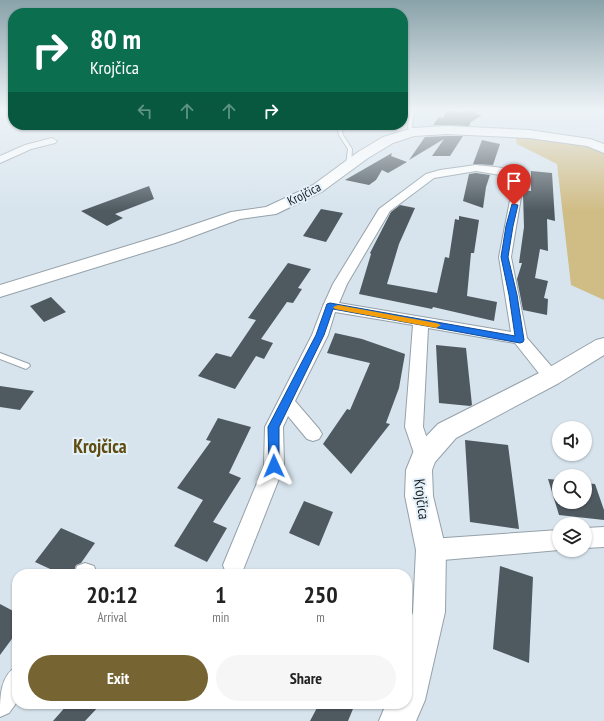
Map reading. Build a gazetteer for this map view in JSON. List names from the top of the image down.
{
  "streets": {
    "main road": ["Krojčica"]
  },
  "districts": ["Krojčica"],
  "page": {
    "turn": ["80 m", "Krojčica"],
    "eta": [
      "20:12",
      "Arrival",
      "1",
      "min",
      "250",
      "m"
    ],
    "buttons": ["Exit", "Share"]
  }
}
